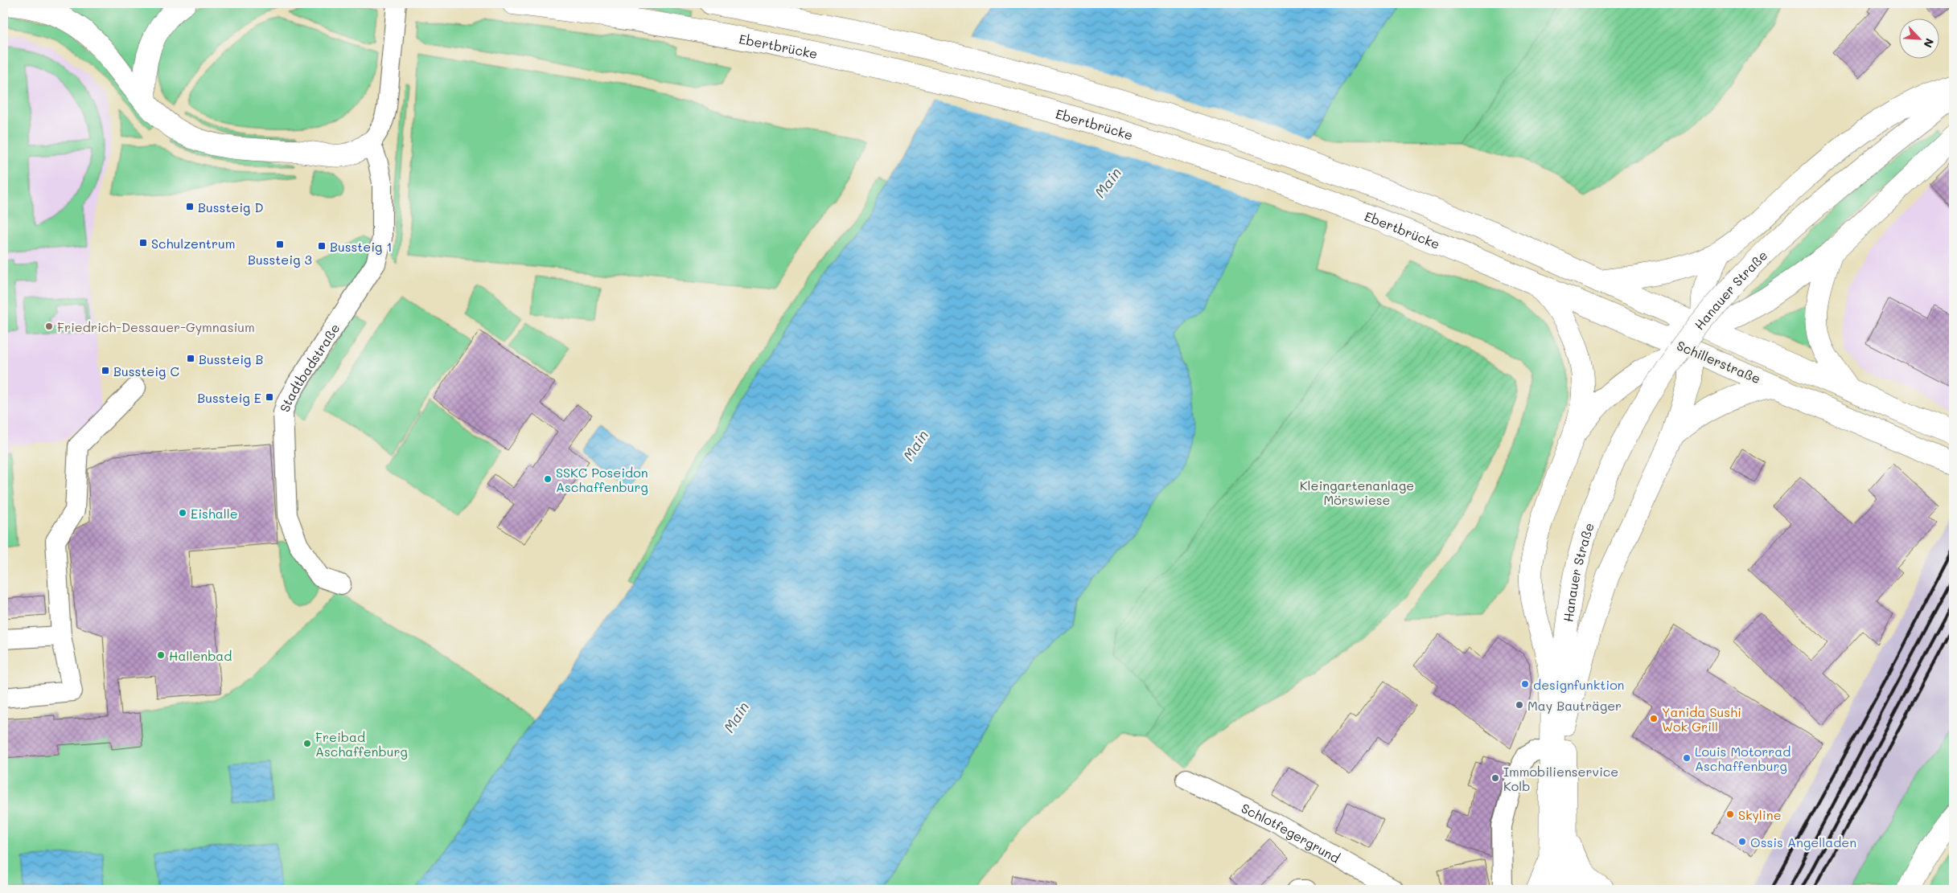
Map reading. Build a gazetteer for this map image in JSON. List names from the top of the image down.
{
  "streets": {
    "main road": ["Ebertbrücke", "Hanauer Straße", "Schillerstraße"],
    "street": ["Stadtbadstraße", "Schlotfegergrund"]
  },
  "crossings": [
    ["Ebertbrücke", "Schillerstraße"]
  ],
  "water": ["Main"],
  "parks": ["Kleingartenanlage Mörswiese"],
  "places": {
    "transit": [
      "Bussteig D",
      "Schulzentrum",
      "Bussteig 3",
      "Bussteig 1",
      "Bussteig B",
      "Bussteig C",
      "Bussteig E"
    ],
    "other": [
      "Friedrich-Dessauer-Gymnasium",
      "SSKC Poseidon Aschaffenburg",
      "Eishalle",
      "Hallenbad",
      "designfunktion",
      "May Bauträger",
      "Yanida Sushi Wok Grill",
      "Freibad Aschaffenburg",
      "Louis Motorrad Aschaffenburg",
      "Immobilienservice Kolb",
      "Skyline",
      "Ossis Angelladen"
    ]
  },
  "north": "bottom right"
}
